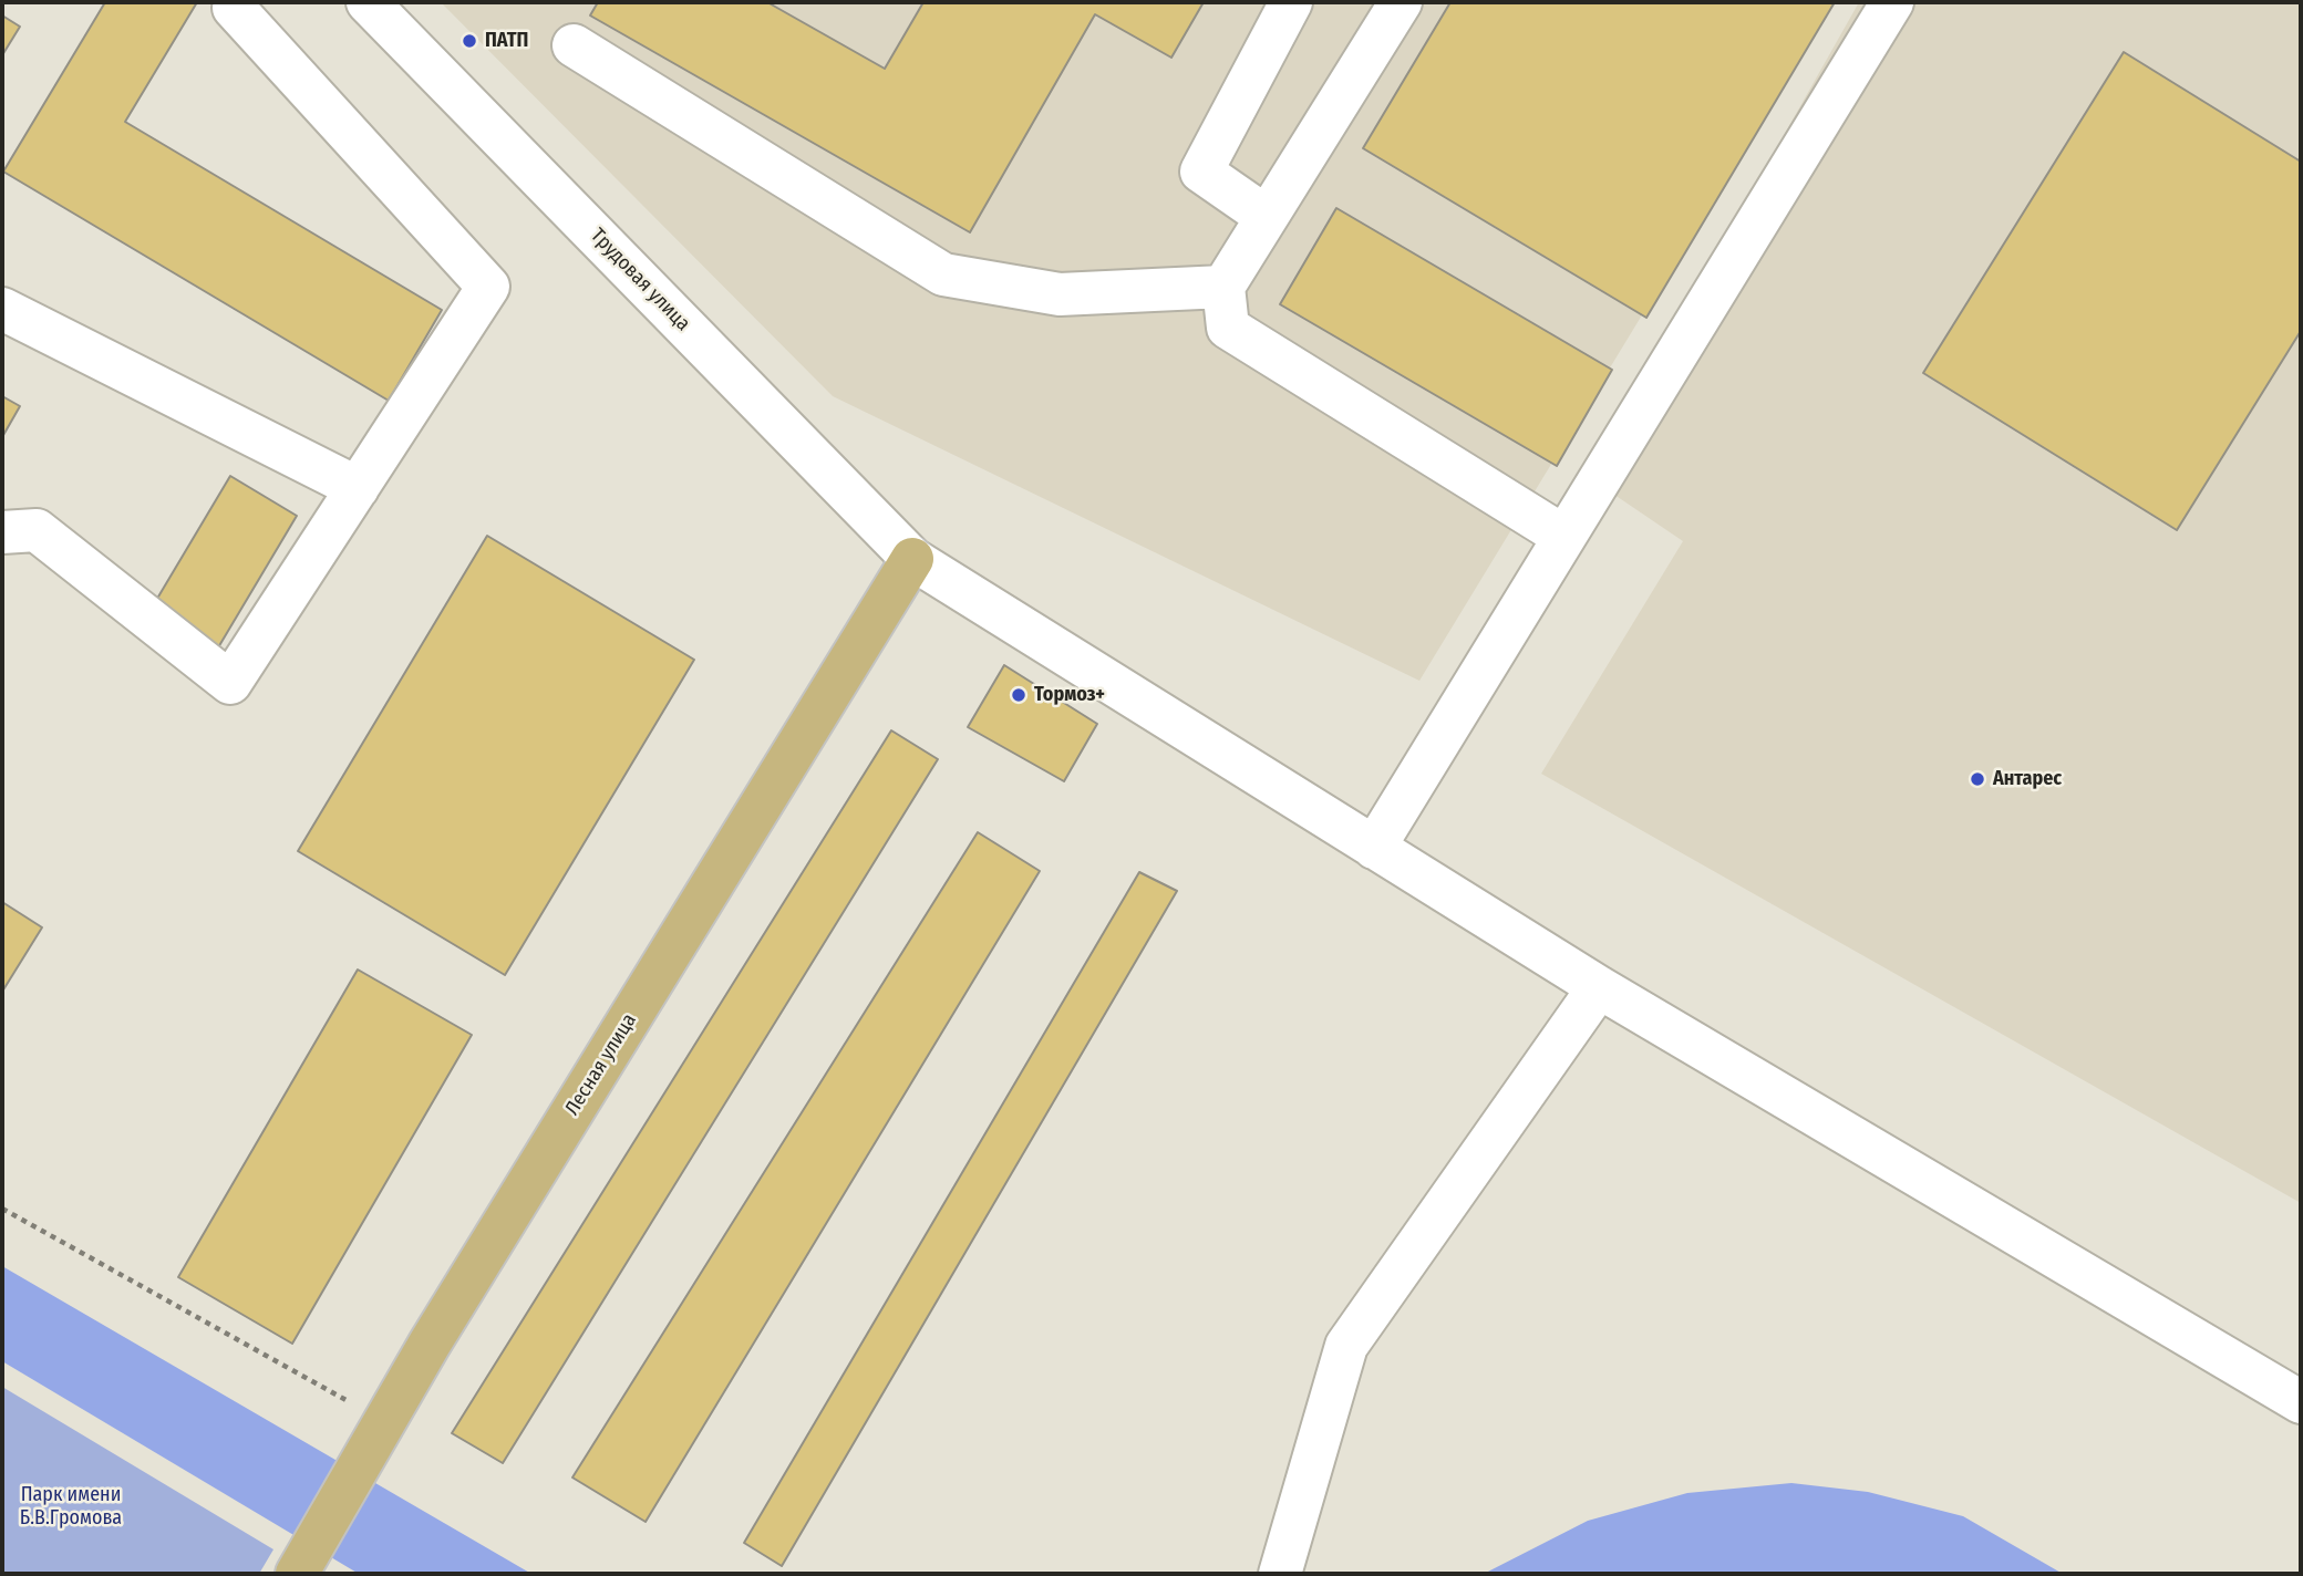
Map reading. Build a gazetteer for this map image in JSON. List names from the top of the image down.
{
  "streets": {
    "main road": ["Лесная улица"],
    "street": ["Трудовая улица"]
  },
  "crossings": [
    ["Трудовая улица", "Лесная улица"]
  ],
  "parks": ["Парк имени Б.В.Громова"],
  "places": ["ПАТП", "Тормоз+", "Антарес"]
}
